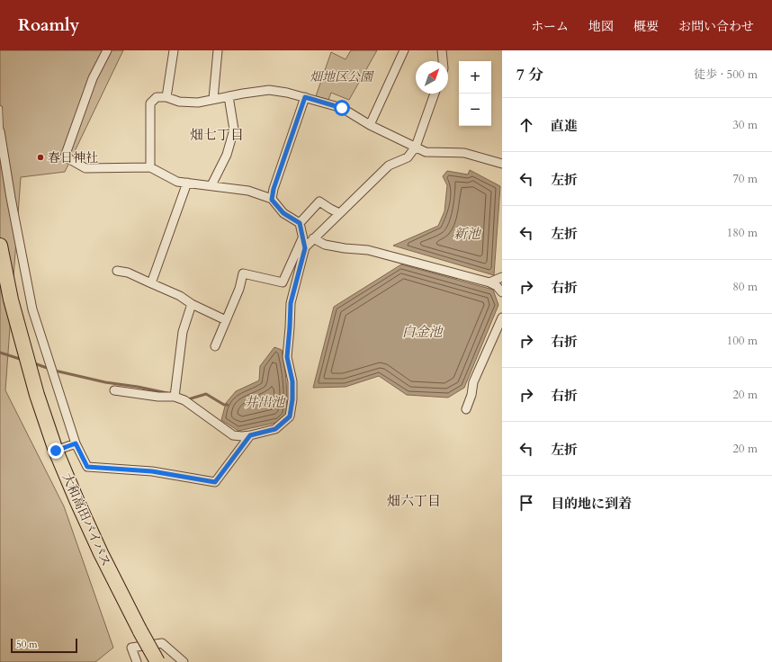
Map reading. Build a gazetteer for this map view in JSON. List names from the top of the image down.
{
  "streets": {
    "highway": ["大和高田バイパス"]
  },
  "districts": ["畑七丁目", "畑六丁目"],
  "water": ["新池", "白金池", "井出池"],
  "parks": ["畑地区公園"],
  "places": ["春日神社"],
  "scale_bar": "50 m",
  "north": "top right",
  "page": {
    "header": "Roamly",
    "nav": [
      "ホーム",
      "地図",
      "概要",
      "お問い合わせ"
    ],
    "heading": ["7 分", "徒歩 · 500 m"],
    "map_buttons": ["+", "−"],
    "list": [
      ["直進", "30 m"],
      ["左折", "70 m"],
      ["左折", "180 m"],
      ["右折", "80 m"],
      ["右折", "100 m"],
      ["右折", "20 m"],
      ["左折", "20 m"],
      "目的地に到着"
    ],
    "scale": "50 m"
  }
}
